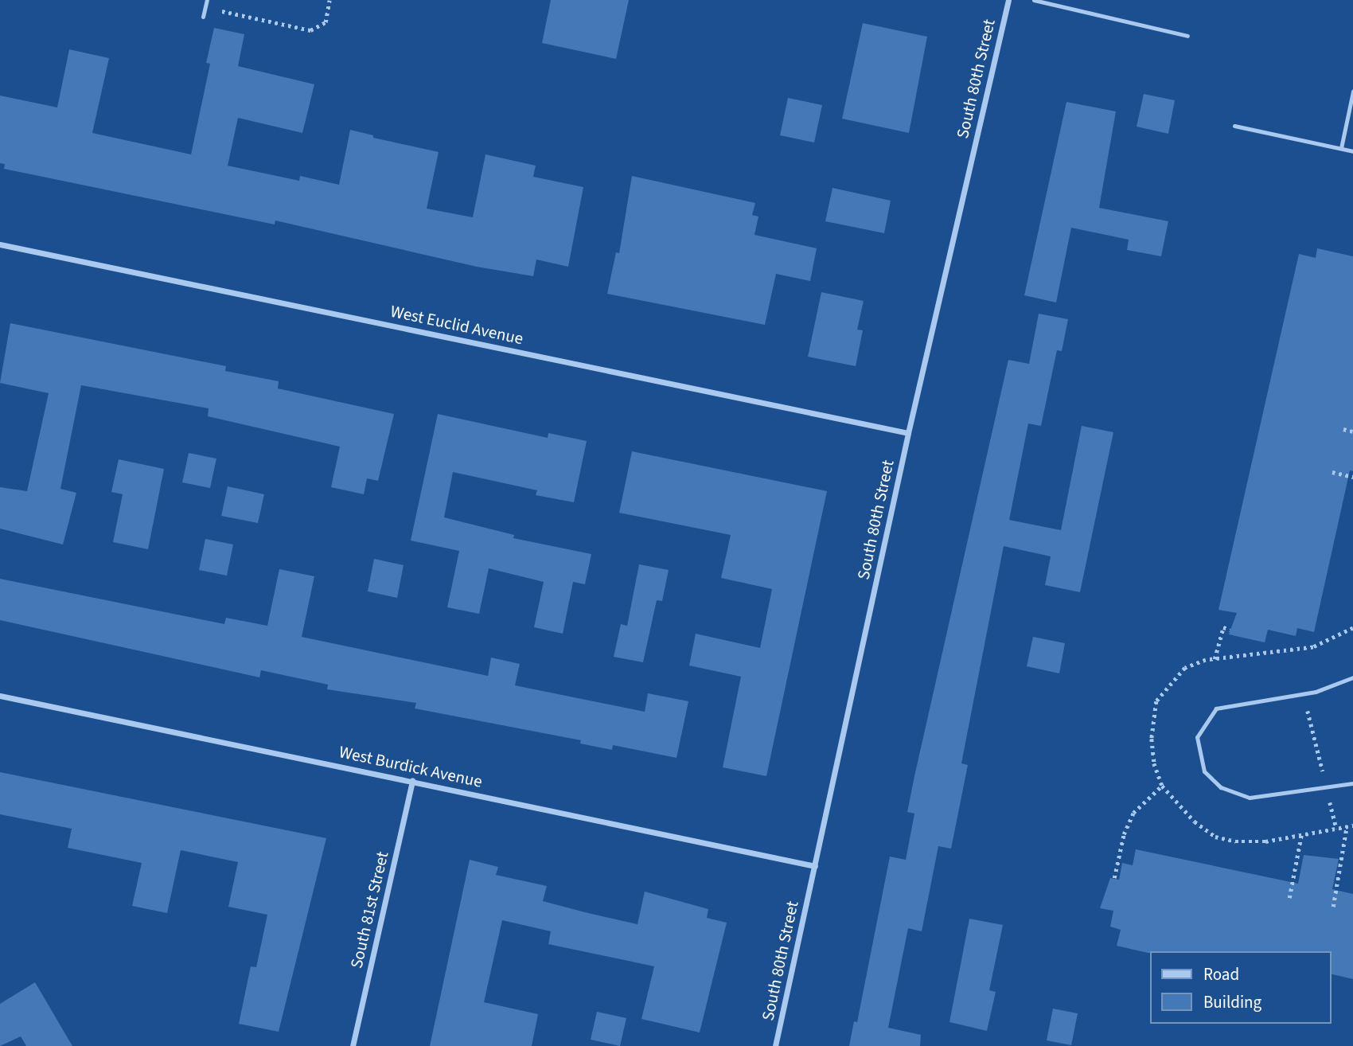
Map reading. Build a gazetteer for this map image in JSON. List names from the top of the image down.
{
  "streets": {
    "street": [
      "South 80th Street",
      "West Euclid Avenue",
      "West Burdick Avenue",
      "South 81st Street"
    ]
  },
  "crossings": [
    ["South 80th Street", "West Euclid Avenue"],
    ["South 80th Street", "West Burdick Avenue"],
    ["West Burdick Avenue", "South 81st Street"]
  ],
  "legend": ["Road", "Building"]
}
